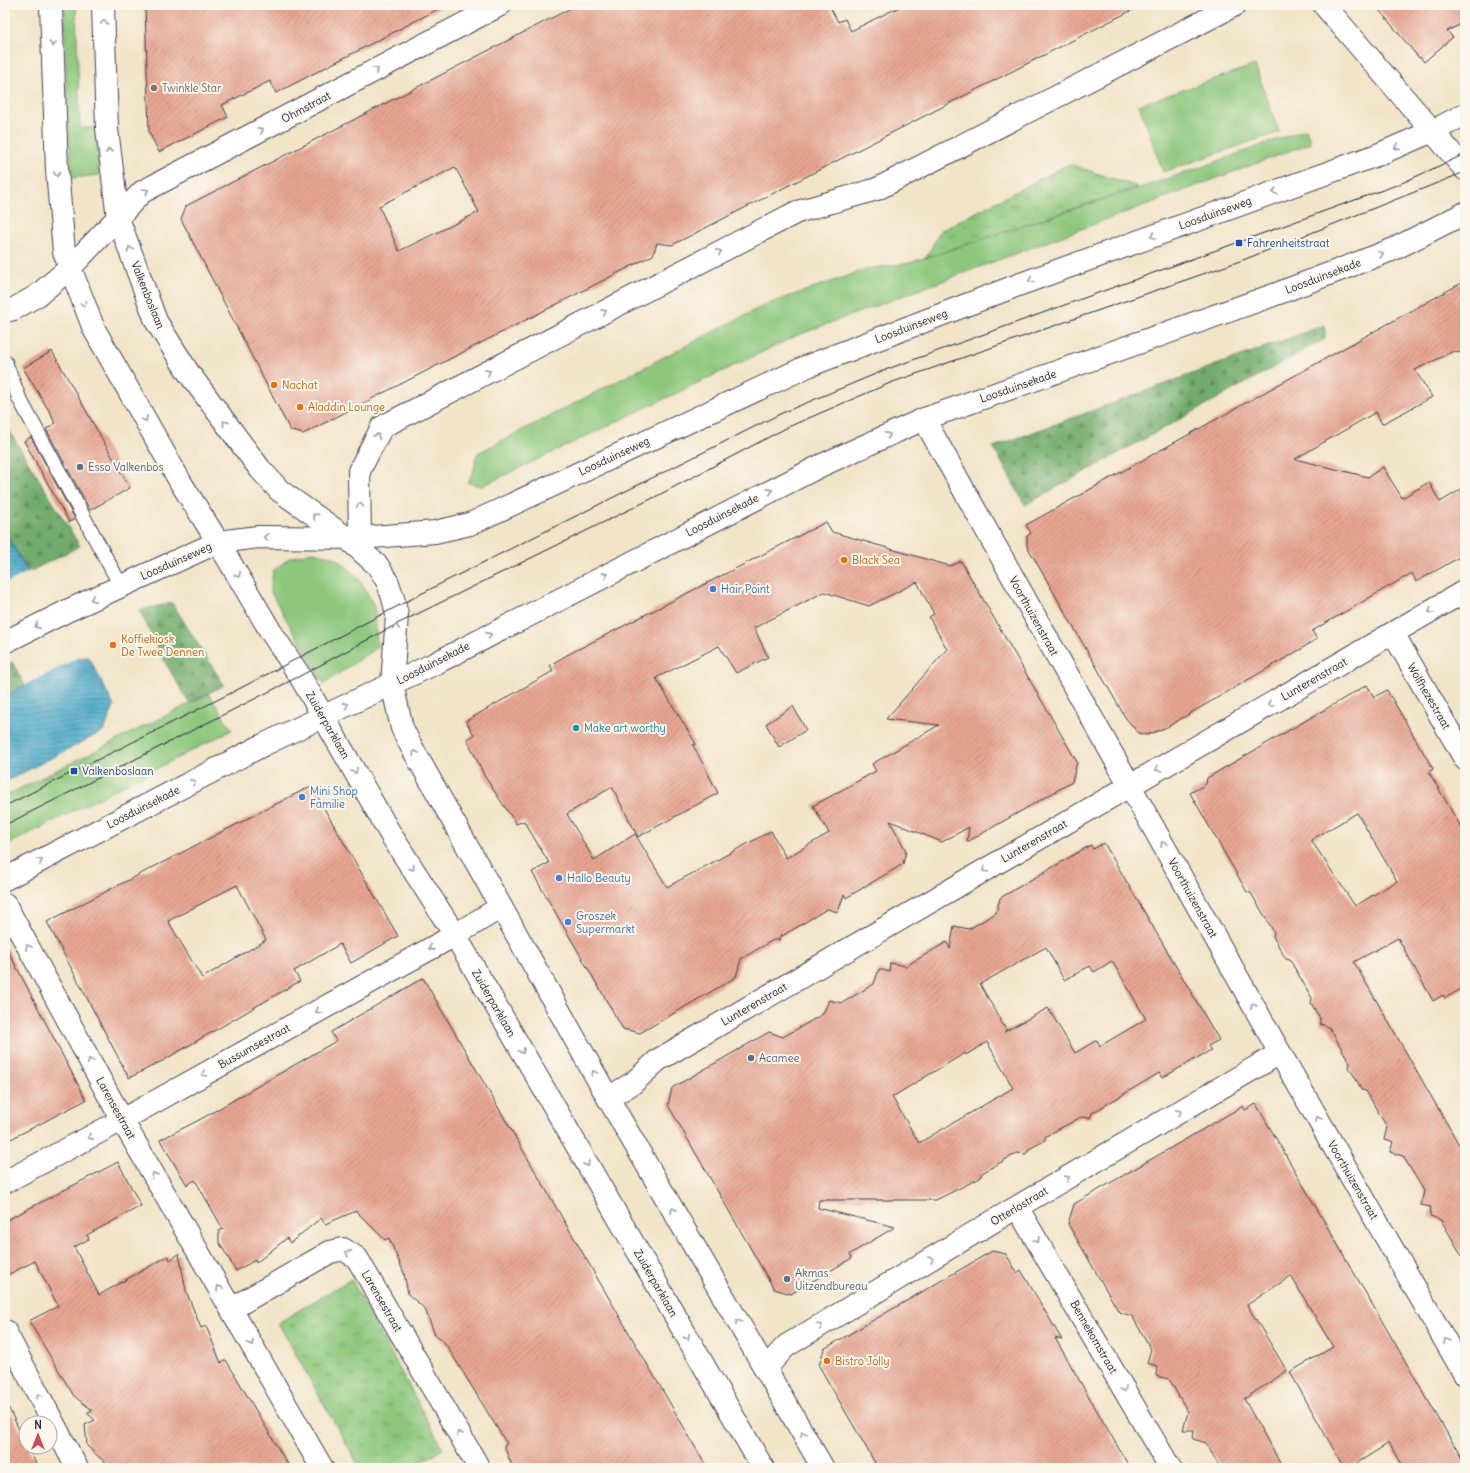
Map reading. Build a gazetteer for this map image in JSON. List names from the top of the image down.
{
  "streets": {
    "street": [
      "Ohmstraat",
      "Loosduinseweg",
      "Loosduinsekade",
      "Valkenboslaan",
      "Voorthuizenstraat",
      "Lunterenstraat",
      "Wolfhezestraat",
      "Zuiderparklaan",
      "Bussumsestraat",
      "Larensestraat",
      "Otterlostraat",
      "Bennekomstraat"
    ]
  },
  "crossings": [
    ["Ohmstraat", "Valkenboslaan"],
    ["Loosduinseweg", "Valkenboslaan"],
    ["Loosduinseweg", "Zuiderparklaan"],
    ["Loosduinsekade", "Voorthuizenstraat"],
    ["Loosduinsekade", "Zuiderparklaan"],
    ["Voorthuizenstraat", "Lunterenstraat"],
    ["Voorthuizenstraat", "Otterlostraat"],
    ["Lunterenstraat", "Wolfhezestraat"],
    ["Zuiderparklaan", "Bussumsestraat"],
    ["Bussumsestraat", "Larensestraat"],
    ["Otterlostraat", "Bennekomstraat"]
  ],
  "one_way": [
    "Ohmstraat",
    "Loosduinsekade",
    "Voorthuizenstraat",
    "Lunterenstraat",
    "Bussumsestraat",
    "Otterlostraat",
    "Bennekomstraat"
  ],
  "places": {
    "other": [
      "Twinkle Star",
      "Nachat",
      "Aladdin Lounge",
      "Esso Valkenbos",
      "Black Sea",
      "Hair Point",
      "Koffiekiosk De Twee Dennen",
      "Make art worthy",
      "Mini Shop Familie",
      "Hallo Beauty",
      "Groszek Supermarkt",
      "Acamee",
      "Akmas Uitzendbureau",
      "Bistro Jolly"
    ],
    "transit": ["Fahrenheitstraat", "Valkenboslaan"]
  },
  "north": "top"
}
